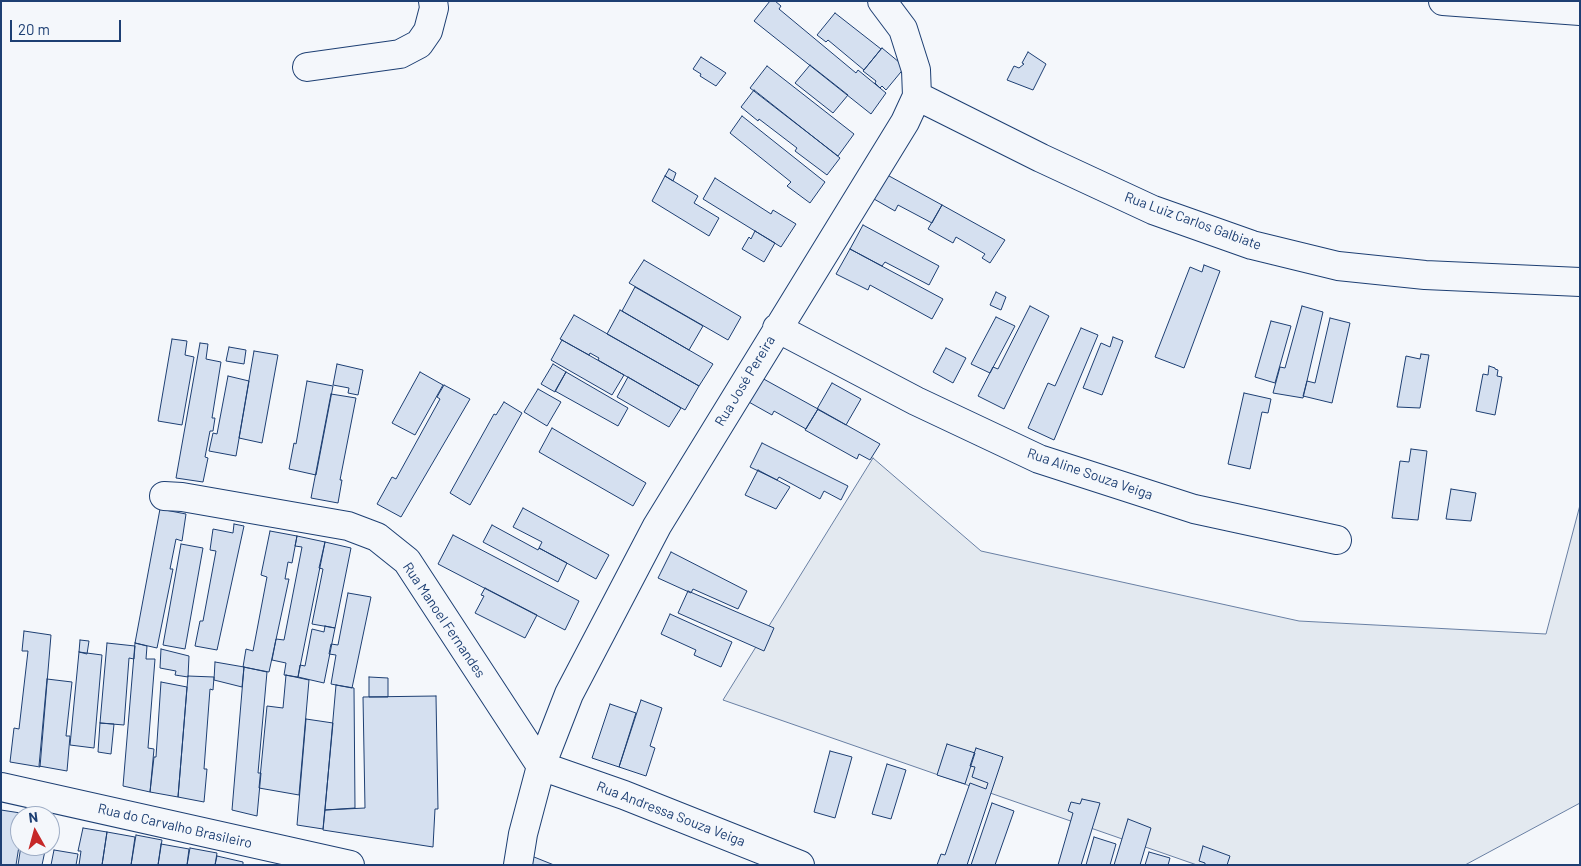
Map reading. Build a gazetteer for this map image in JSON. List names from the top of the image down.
{
  "streets": {
    "street": [
      "Rua Luiz Carlos Galbiate",
      "Rua José Pereira",
      "Rua Aline Souza Veiga",
      "Rua Manoel Fernandes",
      "Rua Andressa Souza Veiga",
      "Rua do Carvalho Brasileiro"
    ]
  },
  "crossings": [
    ["Rua Luiz Carlos Galbiate", "Rua José Pereira"],
    ["Rua José Pereira", "Rua Aline Souza Veiga"],
    ["Rua José Pereira", "Rua Manoel Fernandes"],
    ["Rua José Pereira", "Rua Andressa Souza Veiga"],
    ["Rua Manoel Fernandes", "Rua Andressa Souza Veiga"]
  ],
  "scale_bar": "20 m",
  "north": "top"
}
